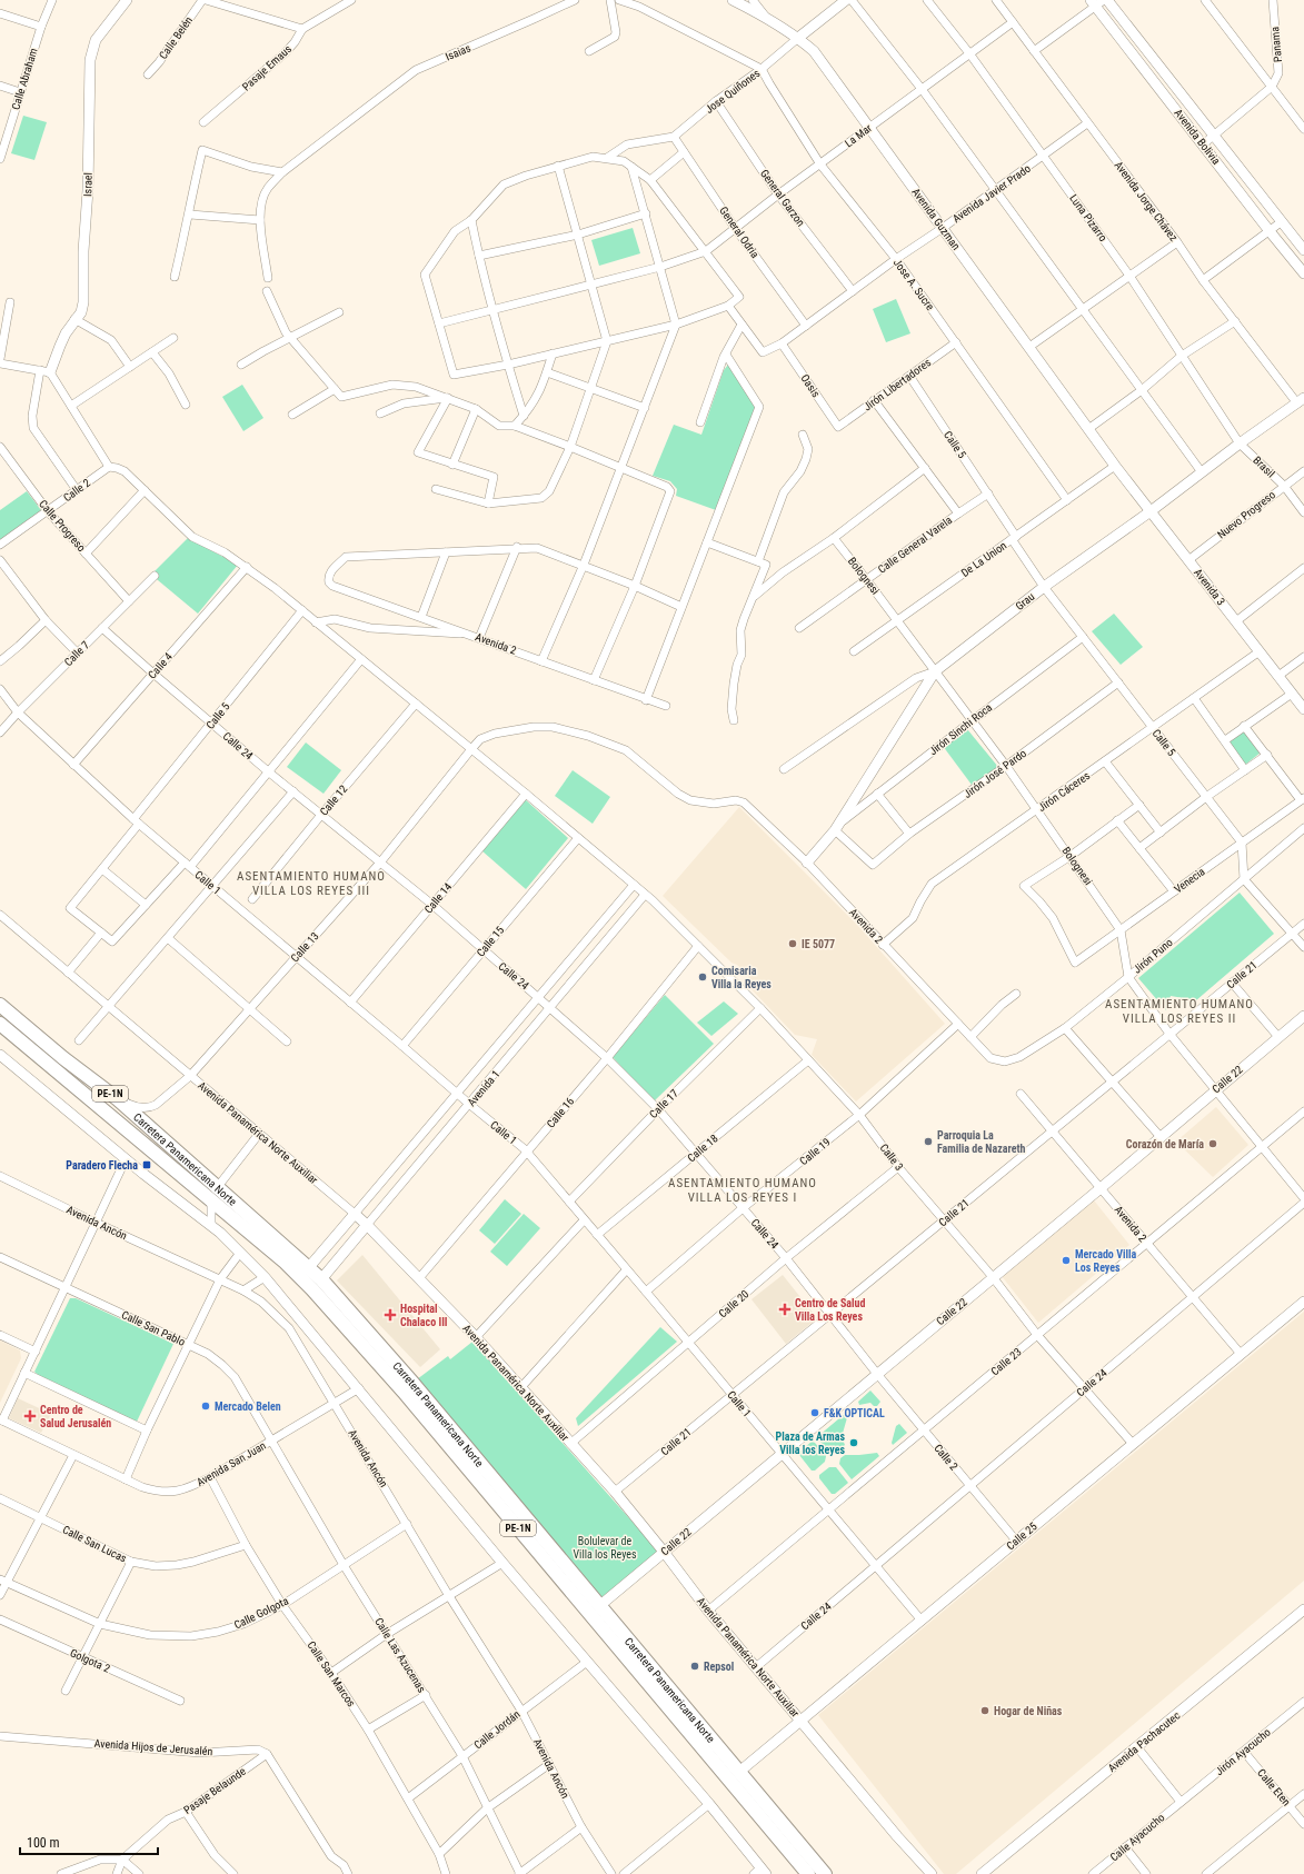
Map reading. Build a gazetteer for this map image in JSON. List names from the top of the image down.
{
  "streets": {
    "highway": ["PE-1N", "Carretera Panamericana Norte"],
    "street": [
      "Calle Belén",
      "Panama",
      "Isaias",
      "Pasaje Emaus",
      "Calle Abraham",
      "Jose Quiñones",
      "La Mar",
      "Avenida Bolivia",
      "Israel",
      "Avenida Javier Prado",
      "General Garzon",
      "Avenida Jorge Chávez",
      "Luna Pizarro",
      "Avenida Guzman",
      "General Odria",
      "Jose A. Sucre",
      "Jirón Libertadores",
      "Oasis",
      "Calle 5",
      "Brasil",
      "Calle 2",
      "Nuevo Progreso",
      "Calle Progreso",
      "Calle General Varela",
      "De La Union",
      "Bolognesi",
      "Avenida 3",
      "Grau",
      "Avenida 2",
      "Calle 7",
      "Calle 4",
      "Jirón Sinchi Roca",
      "Calle 24",
      "Jirón José Pardo",
      "Jirón Cáceres",
      "Calle 12",
      "Venecia",
      "Calle 1",
      "Calle 14",
      "Calle 15",
      "Calle 13",
      "Jirón Puno",
      "Calle 21",
      "Calle 22",
      "Avenida 1",
      "Calle 17",
      "Calle 16",
      "Avenida Panamérica Norte Auxiliar",
      "Calle 18",
      "Calle 19",
      "Calle 3",
      "Avenida Ancón",
      "Calle 20",
      "Calle San Pablo",
      "Calle 23",
      "Avenida San Juan",
      "Calle 25",
      "Calle San Lucas",
      "Calle Golgota",
      "Calle Las Azucenas",
      "Golgota 2",
      "Calle San Marcos",
      "Calle Jordán",
      "Avenida Pachacutec",
      "Avenida Hijos de Jerusalén",
      "Jirón Ayacucho",
      "Calle Eten",
      "Pasaje Belaunde",
      "Calle Ayacucho"
    ]
  },
  "crossings": [
    ["Jose Quiñones", "General Garzon"],
    ["Jose Quiñones", "Avenida Guzman"],
    ["Jose Quiñones", "General Odria"],
    ["Jose Quiñones", "Jose A. Sucre"],
    ["La Mar", "General Garzon"],
    ["La Mar", "Avenida Jorge Chávez"],
    ["La Mar", "Luna Pizarro"],
    ["La Mar", "Avenida Guzman"],
    ["La Mar", "General Odria"],
    ["La Mar", "Jose A. Sucre"],
    ["Avenida Javier Prado", "General Garzon"],
    ["Avenida Javier Prado", "Avenida Jorge Chávez"],
    ["Avenida Javier Prado", "Luna Pizarro"],
    ["Avenida Javier Prado", "Avenida Guzman"],
    ["Avenida Javier Prado", "General Odria"],
    ["Avenida Javier Prado", "Jose A. Sucre"],
    ["Avenida Javier Prado", "Oasis"],
    ["Avenida Jorge Chávez", "Grau"],
    ["Luna Pizarro", "Brasil"],
    ["Luna Pizarro", "Grau"],
    ["Avenida Guzman", "De La Union"],
    ["Avenida Guzman", "Avenida 3"],
    ["Jose A. Sucre", "Jirón Libertadores"],
    ["Jose A. Sucre", "De La Union"],
    ["Jirón Libertadores", "Oasis"],
    ["Jirón Libertadores", "Calle 5"],
    ["Calle 5", "Calle General Varela"],
    ["Calle 5", "De La Union"],
    ["Calle 5", "Grau"],
    ["Calle 5", "Jirón Sinchi Roca"],
    ["Calle 5", "Calle 24"],
    ["Calle 5", "Jirón José Pardo"],
    ["Calle 5", "Jirón Cáceres"],
    ["Calle 5", "Venecia"],
    ["Calle 5", "Calle 1"],
    ["Calle 5", "Calle 3"],
    ["Brasil", "Nuevo Progreso"],
    ["Brasil", "Grau"],
    ["Calle 2", "Calle Progreso"],
    ["Calle 2", "Calle 24"],
    ["Calle 2", "Calle 22"],
    ["Calle 2", "Calle 3"],
    ["Calle 2", "Calle 23"],
    ["Calle 2", "Calle 25"],
    ["Nuevo Progreso", "Avenida 3"],
    ["Calle Progreso", "Calle 7"],
    ["Calle General Varela", "Bolognesi"],
    ["De La Union", "Bolognesi"],
    ["De La Union", "Avenida 3"],
    ["Bolognesi", "Grau"],
    ["Bolognesi", "Jirón Sinchi Roca"],
    ["Bolognesi", "Jirón José Pardo"],
    ["Bolognesi", "Jirón Cáceres"],
    ["Bolognesi", "Venecia"],
    ["Bolognesi", "Jirón Puno"],
    ["Bolognesi", "Calle 21"],
    ["Bolognesi", "Calle 22"],
    ["Bolognesi", "Calle 23"],
    ["Avenida 3", "Grau"],
    ["Avenida 3", "Jirón Cáceres"],
    ["Grau", "Avenida 2"],
    ["Grau", "Jirón Sinchi Roca"],
    ["Grau", "Jirón José Pardo"],
    ["Avenida 2", "Calle 24"],
    ["Avenida 2", "Jirón Cáceres"],
    ["Avenida 2", "Calle 13"],
    ["Avenida 2", "Jirón Puno"],
    ["Avenida 2", "Calle 21"],
    ["Avenida 2", "Calle 22"],
    ["Avenida 2", "Calle 19"],
    ["Avenida 2", "Calle 23"],
    ["Avenida 2", "Calle 25"],
    ["Calle 7", "Calle 24"],
    ["Calle 7", "Calle 1"],
    ["Calle 4", "Calle 24"],
    ["Calle 4", "Calle 1"],
    ["Calle 4", "Calle 3"],
    ["Jirón Sinchi Roca", "Jirón José Pardo"],
    ["Calle 24", "Calle 12"],
    ["Calle 24", "Calle 1"],
    ["Calle 24", "Calle 14"],
    ["Calle 24", "Calle 15"],
    ["Calle 24", "Calle 13"],
    ["Calle 24", "Calle 21"],
    ["Calle 24", "Calle 22"],
    ["Calle 24", "Avenida 1"],
    ["Calle 24", "Calle 17"],
    ["Calle 24", "Calle 16"],
    ["Calle 24", "Avenida Panamérica Norte Auxiliar"],
    ["Calle 24", "Calle 18"],
    ["Calle 24", "Calle 19"],
    ["Calle 24", "Calle 3"],
    ["Calle 24", "Calle 20"],
    ["Calle 12", "Calle 3"],
    ["Calle 1", "Calle 14"],
    ["Calle 1", "Calle 15"],
    ["Calle 1", "Calle 13"],
    ["Calle 1", "Calle 21"],
    ["Calle 1", "Calle 22"],
    ["Calle 1", "Avenida 1"],
    ["Calle 1", "Calle 17"],
    ["Calle 1", "Calle 16"],
    ["Calle 1", "Calle 18"],
    ["Calle 1", "Calle 19"],
    ["Calle 1", "Calle 20"],
    ["Calle 1", "Calle 23"],
    ["Calle 1", "Calle 25"],
    ["Calle 14", "Calle 3"],
    ["Calle 15", "Calle 3"],
    ["Calle 13", "Avenida Panamérica Norte Auxiliar"],
    ["Calle 13", "Calle 3"],
    ["Calle 13", "Carretera Panamericana Norte"],
    ["Calle 21", "Avenida Panamérica Norte Auxiliar"],
    ["Calle 21", "Calle 3"],
    ["Calle 22", "Avenida Panamérica Norte Auxiliar"],
    ["Calle 22", "Calle 3"],
    ["Calle 22", "Carretera Panamericana Norte"],
    ["Avenida 1", "Avenida Panamérica Norte Auxiliar"],
    ["Avenida 1", "Calle 3"],
    ["Avenida 1", "Carretera Panamericana Norte"],
    ["Calle 17", "Calle 3"],
    ["Calle 16", "Avenida Panamérica Norte Auxiliar"],
    ["Calle 16", "Calle 3"],
    ["Avenida Panamérica Norte Auxiliar", "Calle 20"],
    ["Avenida Panamérica Norte Auxiliar", "Calle 23"],
    ["Avenida Panamérica Norte Auxiliar", "Calle 25"],
    ["Calle 18", "Calle 3"],
    ["Calle 19", "Calle 3"],
    ["Calle 3", "Calle 20"],
    ["Calle 3", "Calle 23"],
    ["Calle 3", "Calle 25"],
    ["Carretera Panamericana Norte", "Calle 25"],
    ["Avenida Ancón", "Avenida San Juan"],
    ["Avenida Ancón", "Calle Golgota"],
    ["Avenida Ancón", "Calle Jordán"],
    ["Calle San Pablo", "Avenida San Juan"],
    ["Calle San Pablo", "Calle Las Azucenas"],
    ["Avenida San Juan", "Calle Las Azucenas"],
    ["Avenida San Juan", "Calle San Marcos"],
    ["Calle San Lucas", "Calle San Marcos"],
    ["Calle Golgota", "Calle Las Azucenas"],
    ["Calle Golgota", "Calle San Marcos"],
    ["Calle Las Azucenas", "Calle Jordán"],
    ["Calle San Marcos", "Calle Jordán"],
    ["Avenida Hijos de Jerusalén", "Pasaje Belaunde"],
    ["Jirón Ayacucho", "Calle Eten"],
    ["Jirón Ayacucho", "Calle Ayacucho"]
  ],
  "districts": ["ASENTAMIENTO HUMANO VILLA LOS REYES III", "ASENTAMIENTO HUMANO VILLA LOS REYES II", "ASENTAMIENTO HUMANO VILLA LOS REYES I"],
  "parks": ["Bolulevar de Villa los Reyes"],
  "places": {
    "other": [
      "IE 5077",
      "Comisaria Villa la Reyes",
      "Parroquia La Familia de Nazareth",
      "Corazón de María",
      "Mercado Villa Los Reyes",
      "Mercado Belen",
      "F&K OPTICAL",
      "Plaza de Armas Villa los Reyes",
      "Repsol",
      "Hogar de Niñas"
    ],
    "transit": ["Paradero Flecha"],
    "health": ["Centro de Salud Villa Los Reyes", "Hospital Chalaco III", "Centro de Salud Jerusalén"]
  },
  "scale_bar": "100 m"
}
